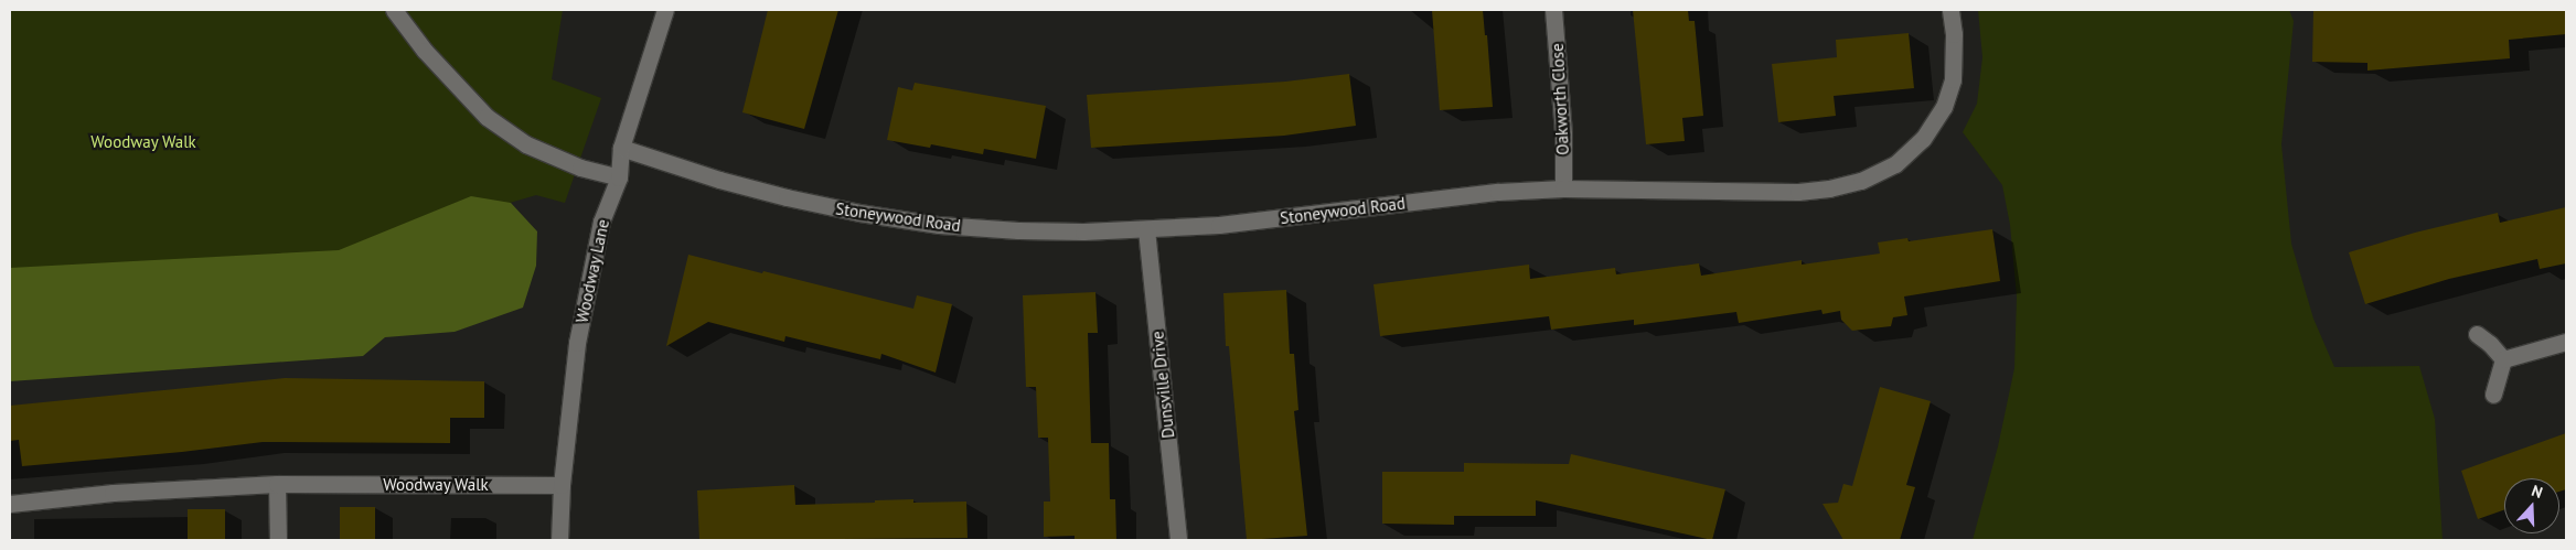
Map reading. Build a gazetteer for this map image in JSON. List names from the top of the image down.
{
  "streets": {
    "street": [
      "Oakworth Close",
      "Stoneywood Road",
      "Woodway Lane",
      "Dunsville Drive",
      "Woodway Walk"
    ]
  },
  "crossings": [
    ["Oakworth Close", "Stoneywood Road"],
    ["Stoneywood Road", "Woodway Lane"],
    ["Stoneywood Road", "Dunsville Drive"],
    ["Woodway Lane", "Woodway Walk"]
  ],
  "parks": ["Woodway Walk"],
  "north": "top"
}
